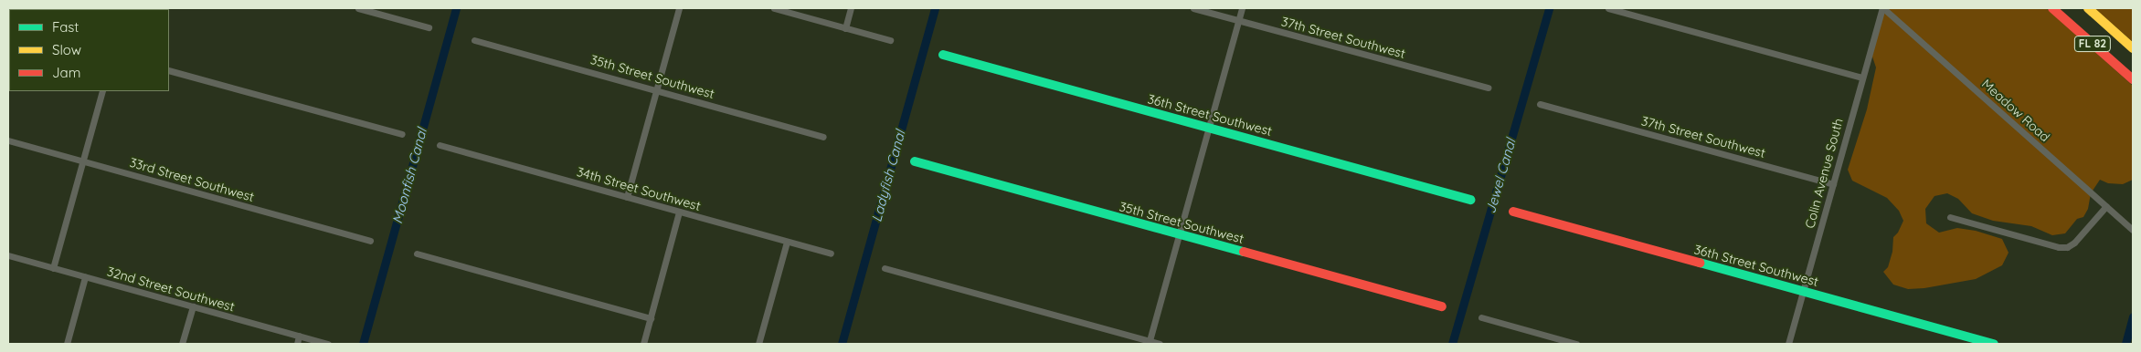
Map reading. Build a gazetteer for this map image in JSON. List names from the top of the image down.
{
  "streets": {
    "main road": ["FL 82", "35th Street Southwest", "36th Street Southwest"],
    "street": [
      "37th Street Southwest",
      "Meadow Road",
      "Colin Avenue South",
      "33rd Street Southwest",
      "34th Street Southwest",
      "32nd Street Southwest"
    ]
  },
  "crossings": [
    ["37th Street Southwest", "Colin Avenue South"],
    ["Meadow Road", "Colin Avenue South"],
    ["36th Street Southwest", "Colin Avenue South"]
  ],
  "water": ["Moonfish Canal", "Ladyfish Canal", "Jewel Canal"],
  "legend": ["Fast", "Slow", "Jam"]
}
